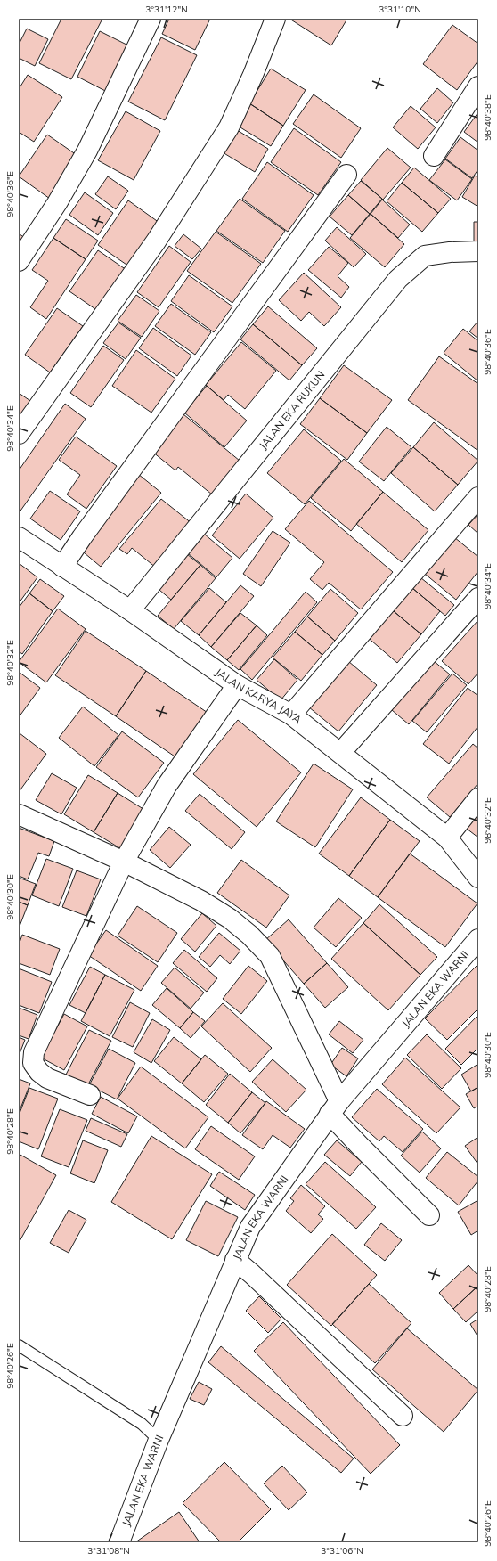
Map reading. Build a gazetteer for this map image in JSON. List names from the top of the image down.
{
  "streets": {
    "street": ["JALAN EKA RUKUN", "JALAN KARYA JAYA", "JALAN EKA WARNI"]
  },
  "crossings": [
    ["JALAN EKA RUKUN", "JALAN KARYA JAYA"]
  ],
  "coordinates": [
    "3°31'12\"N",
    "3°31'10\"N",
    "98°40'38\"E",
    "98°40'36\"E",
    "98°40'34\"E",
    "98°40'32\"E",
    "98°40'30\"E",
    "98°40'28\"E",
    "98°40'26\"E",
    "3°31'08\"N",
    "3°31'06\"N"
  ]
}
